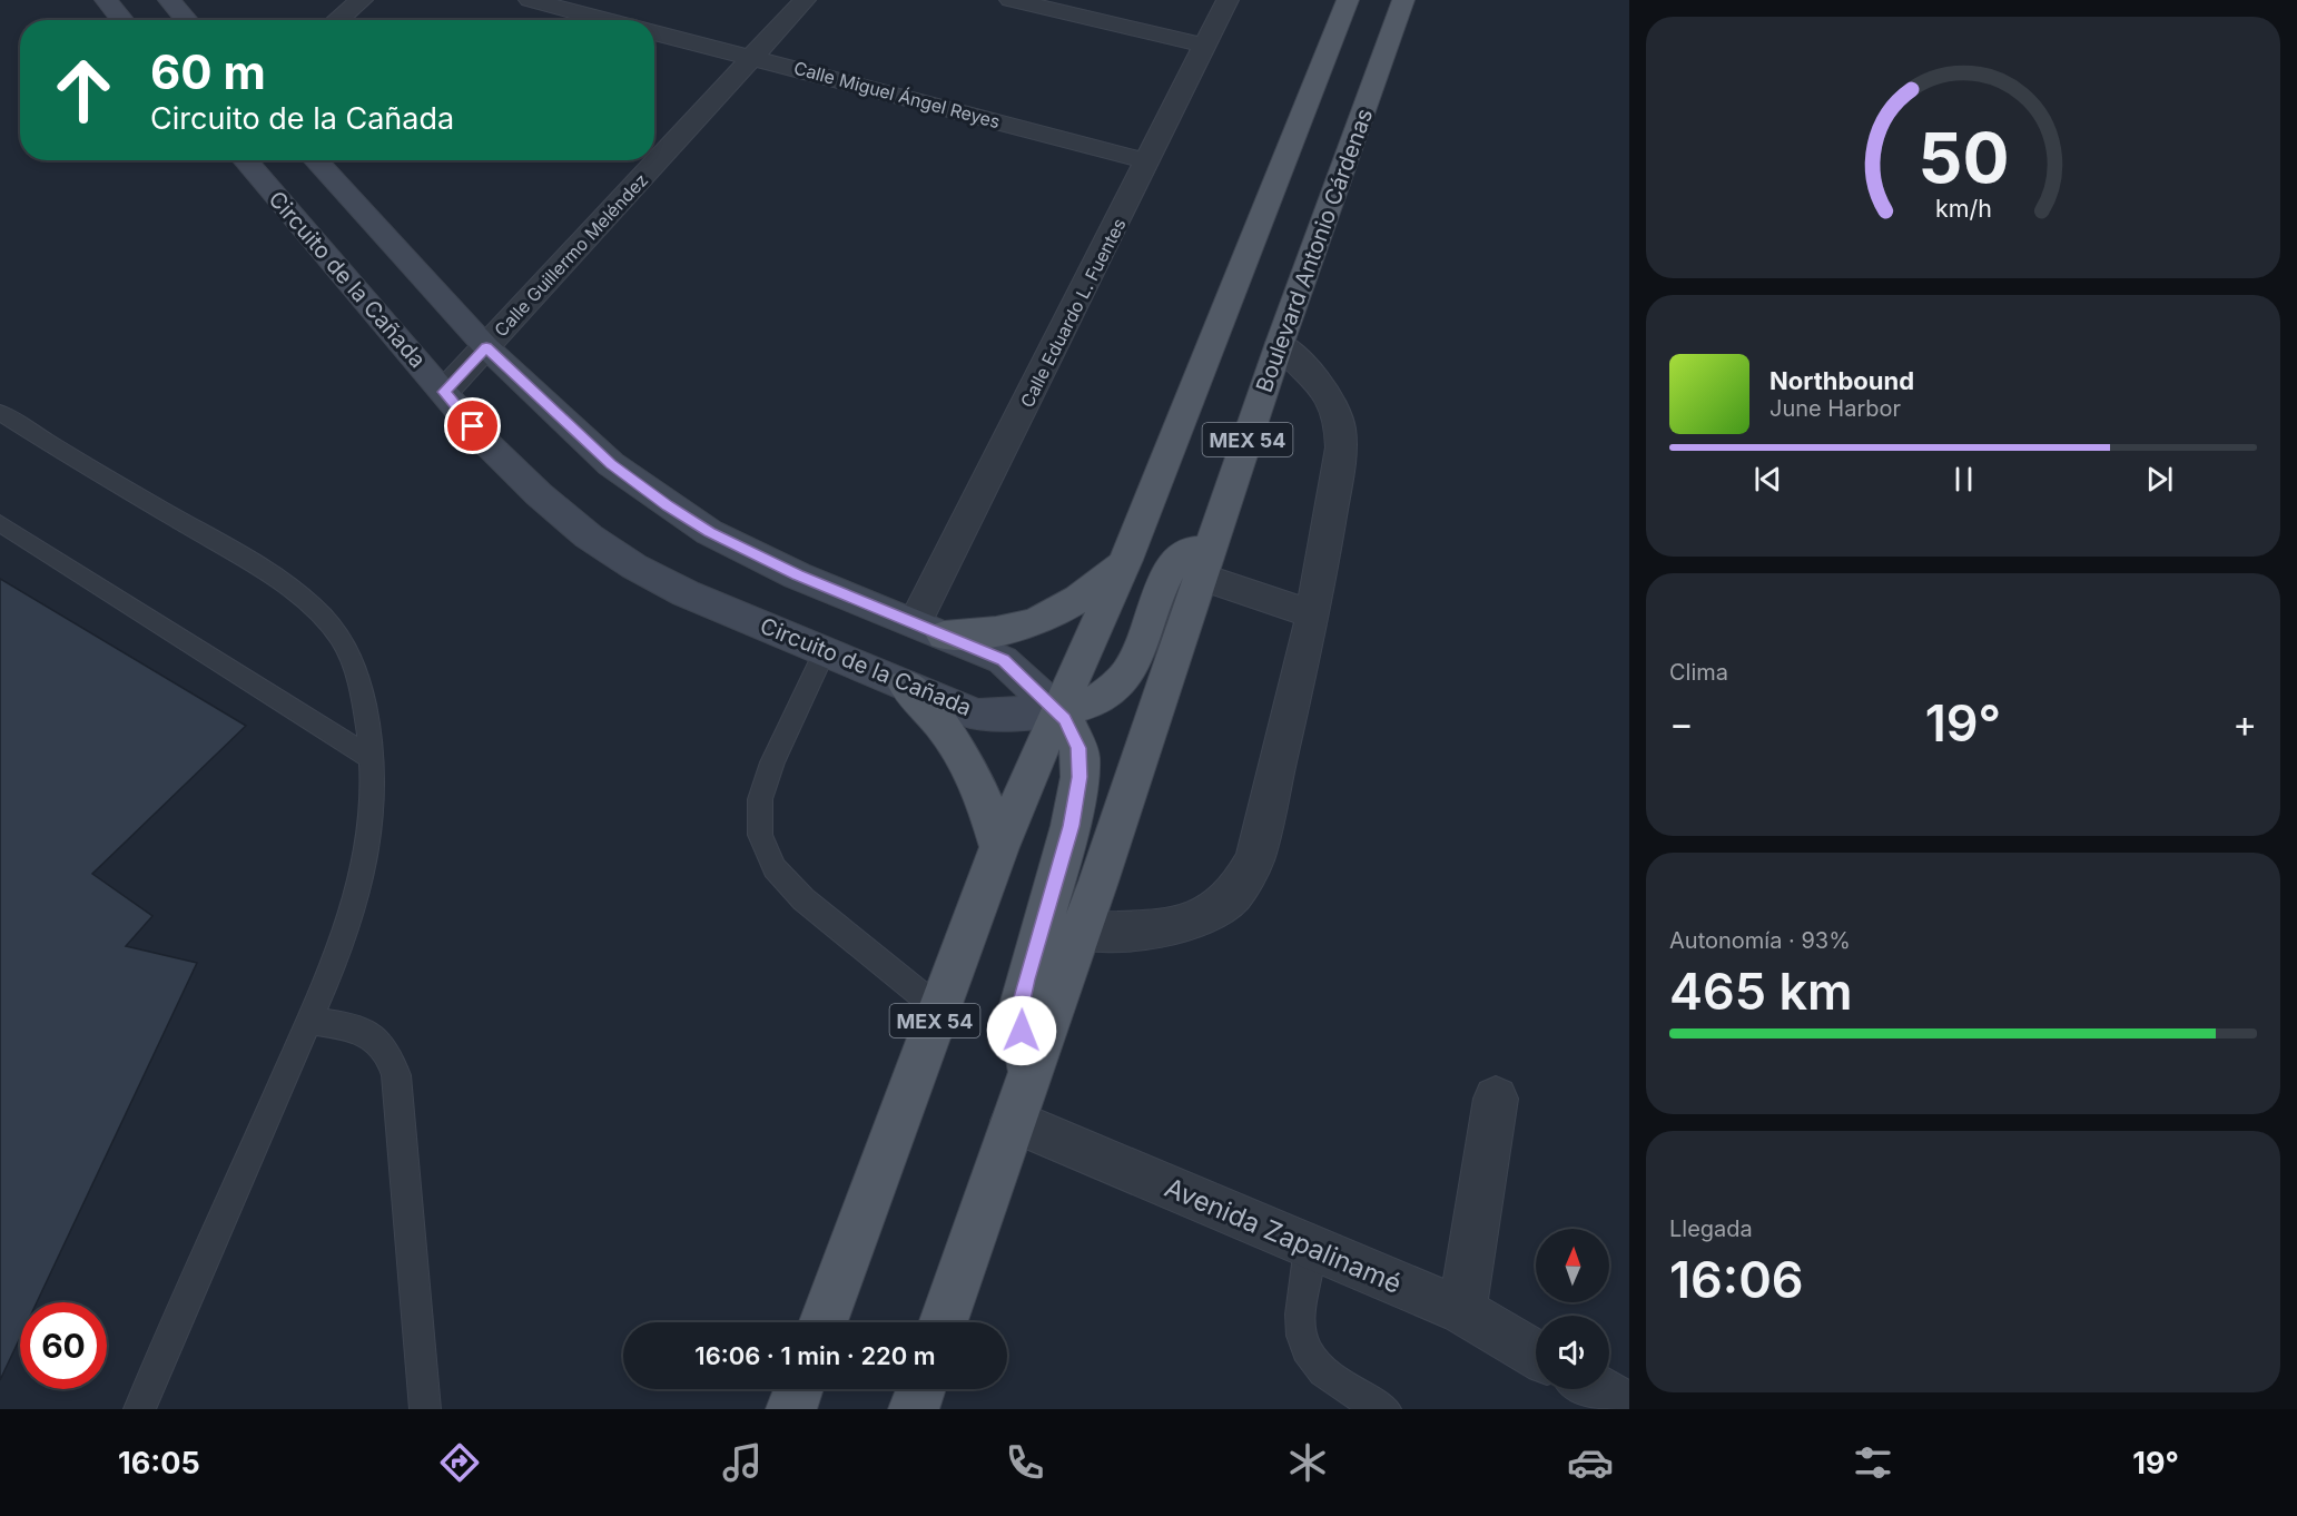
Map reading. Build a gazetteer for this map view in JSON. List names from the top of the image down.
{
  "streets": {
    "main road": ["Boulevard Antonio Cárdenas", "MEX 54"],
    "street": [
      "Calle Miguel Ángel Reyes",
      "Calle Guillermo Meléndez",
      "Circuito de la Cañada",
      "Calle Eduardo L. Fuentes",
      "Avenida Zapalinamé"
    ]
  },
  "crossings": [
    ["Calle Miguel Ángel Reyes", "Calle Guillermo Meléndez"],
    ["Calle Miguel Ángel Reyes", "Calle Eduardo L. Fuentes"],
    ["Boulevard Antonio Cárdenas", "MEX 54"],
    ["Calle Guillermo Meléndez", "Circuito de la Cañada"],
    ["Circuito de la Cañada", "MEX 54"],
    ["MEX 54", "Avenida Zapalinamé"]
  ],
  "north": "top",
  "page": {
    "turn": ["60 m", "Circuito de la Cañada"],
    "song": ["Northbound", "June Harbor"],
    "tile": [
      "Clima",
      ["Autonomía · 93%", "465 km"],
      ["Llegada", "16:06"]
    ],
    "heat": ["−", "19°", "+"],
    "limit": "60",
    "trip": "16:06 · 1 min · 220 m",
    "tabs": ["16:05", "19°"],
    "gauge": ["50", "km/h"]
  }
}
